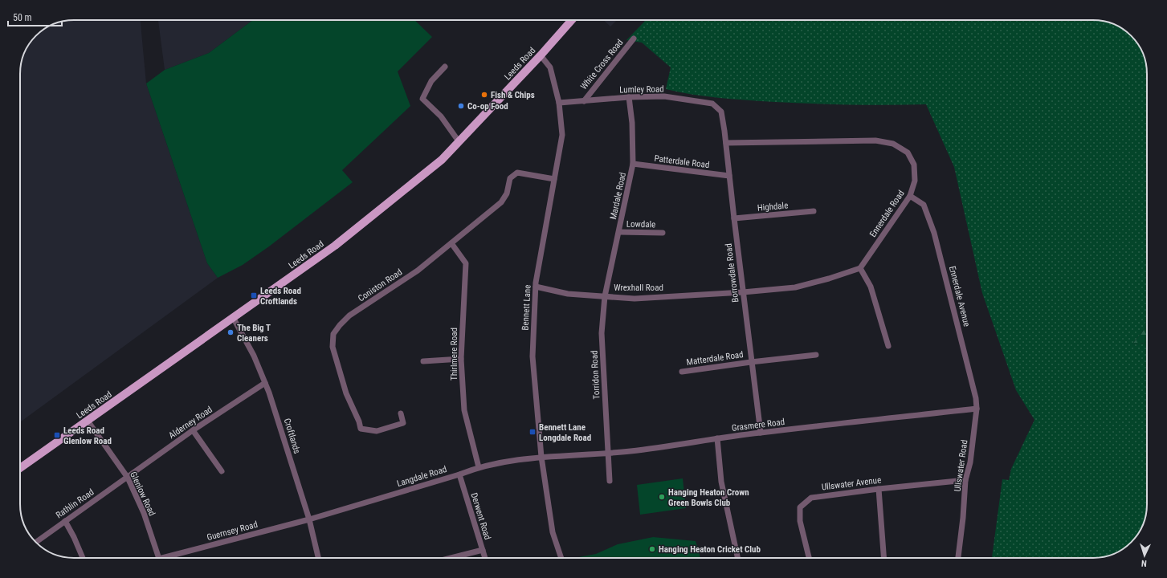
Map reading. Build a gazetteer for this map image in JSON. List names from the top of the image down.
{
  "streets": {
    "main road": ["Leeds Road"],
    "street": [
      "White Cross Road",
      "Lumley Road",
      "Patterdale Road",
      "Mardale Road",
      "Highdale",
      "Ennerdale Road",
      "Lowdale",
      "Borrowdale Road",
      "Coniston Road",
      "Wrexhall Road",
      "Ennerdale Avenue",
      "Bennett Lane",
      "Thirlmere Road",
      "Matterdale Road",
      "Torridon Road",
      "Alderney Road",
      "Grasmere Road",
      "Croftlands",
      "Ullswater Road",
      "Langdale Road",
      "Ullswater Avenue",
      "Glenlow Road",
      "Rathlin Road",
      "Derwent Road",
      "Guernsey Road"
    ]
  },
  "crossings": [
    ["Leeds Road", "Bennett Lane"],
    ["Leeds Road", "Croftlands"],
    ["Leeds Road", "Glenlow Road"],
    ["White Cross Road", "Lumley Road"],
    ["Lumley Road", "Mardale Road"],
    ["Lumley Road", "Borrowdale Road"],
    ["Lumley Road", "Bennett Lane"],
    ["Patterdale Road", "Mardale Road"],
    ["Patterdale Road", "Borrowdale Road"],
    ["Mardale Road", "Lowdale"],
    ["Mardale Road", "Wrexhall Road"],
    ["Mardale Road", "Torridon Road"],
    ["Highdale", "Borrowdale Road"],
    ["Ennerdale Road", "Borrowdale Road"],
    ["Ennerdale Road", "Ennerdale Avenue"],
    ["Borrowdale Road", "Wrexhall Road"],
    ["Borrowdale Road", "Matterdale Road"],
    ["Borrowdale Road", "Grasmere Road"],
    ["Coniston Road", "Bennett Lane"],
    ["Coniston Road", "Thirlmere Road"],
    ["Wrexhall Road", "Bennett Lane"],
    ["Wrexhall Road", "Torridon Road"],
    ["Ennerdale Avenue", "Grasmere Road"],
    ["Ennerdale Avenue", "Ullswater Road"],
    ["Bennett Lane", "Grasmere Road"],
    ["Bennett Lane", "Langdale Road"],
    ["Thirlmere Road", "Langdale Road"],
    ["Torridon Road", "Grasmere Road"],
    ["Alderney Road", "Croftlands"],
    ["Alderney Road", "Glenlow Road"],
    ["Alderney Road", "Rathlin Road"],
    ["Grasmere Road", "Ullswater Road"],
    ["Grasmere Road", "Langdale Road"],
    ["Croftlands", "Langdale Road"],
    ["Croftlands", "Guernsey Road"],
    ["Ullswater Road", "Ullswater Avenue"],
    ["Langdale Road", "Derwent Road"],
    ["Langdale Road", "Guernsey Road"],
    ["Glenlow Road", "Rathlin Road"]
  ],
  "places": {
    "other": [
      "Fish & Chips",
      "Co-op Food",
      "The Big T Cleaners",
      "Hanging Heaton Crown Green Bowls Club",
      "Hanging Heaton Cricket Club"
    ],
    "transit": ["Leeds Road Croftlands", "Bennett Lane Longdale Road", "Leeds Road Glenlow Road"]
  },
  "scale_bar": "50 m",
  "north": "bottom"
}
